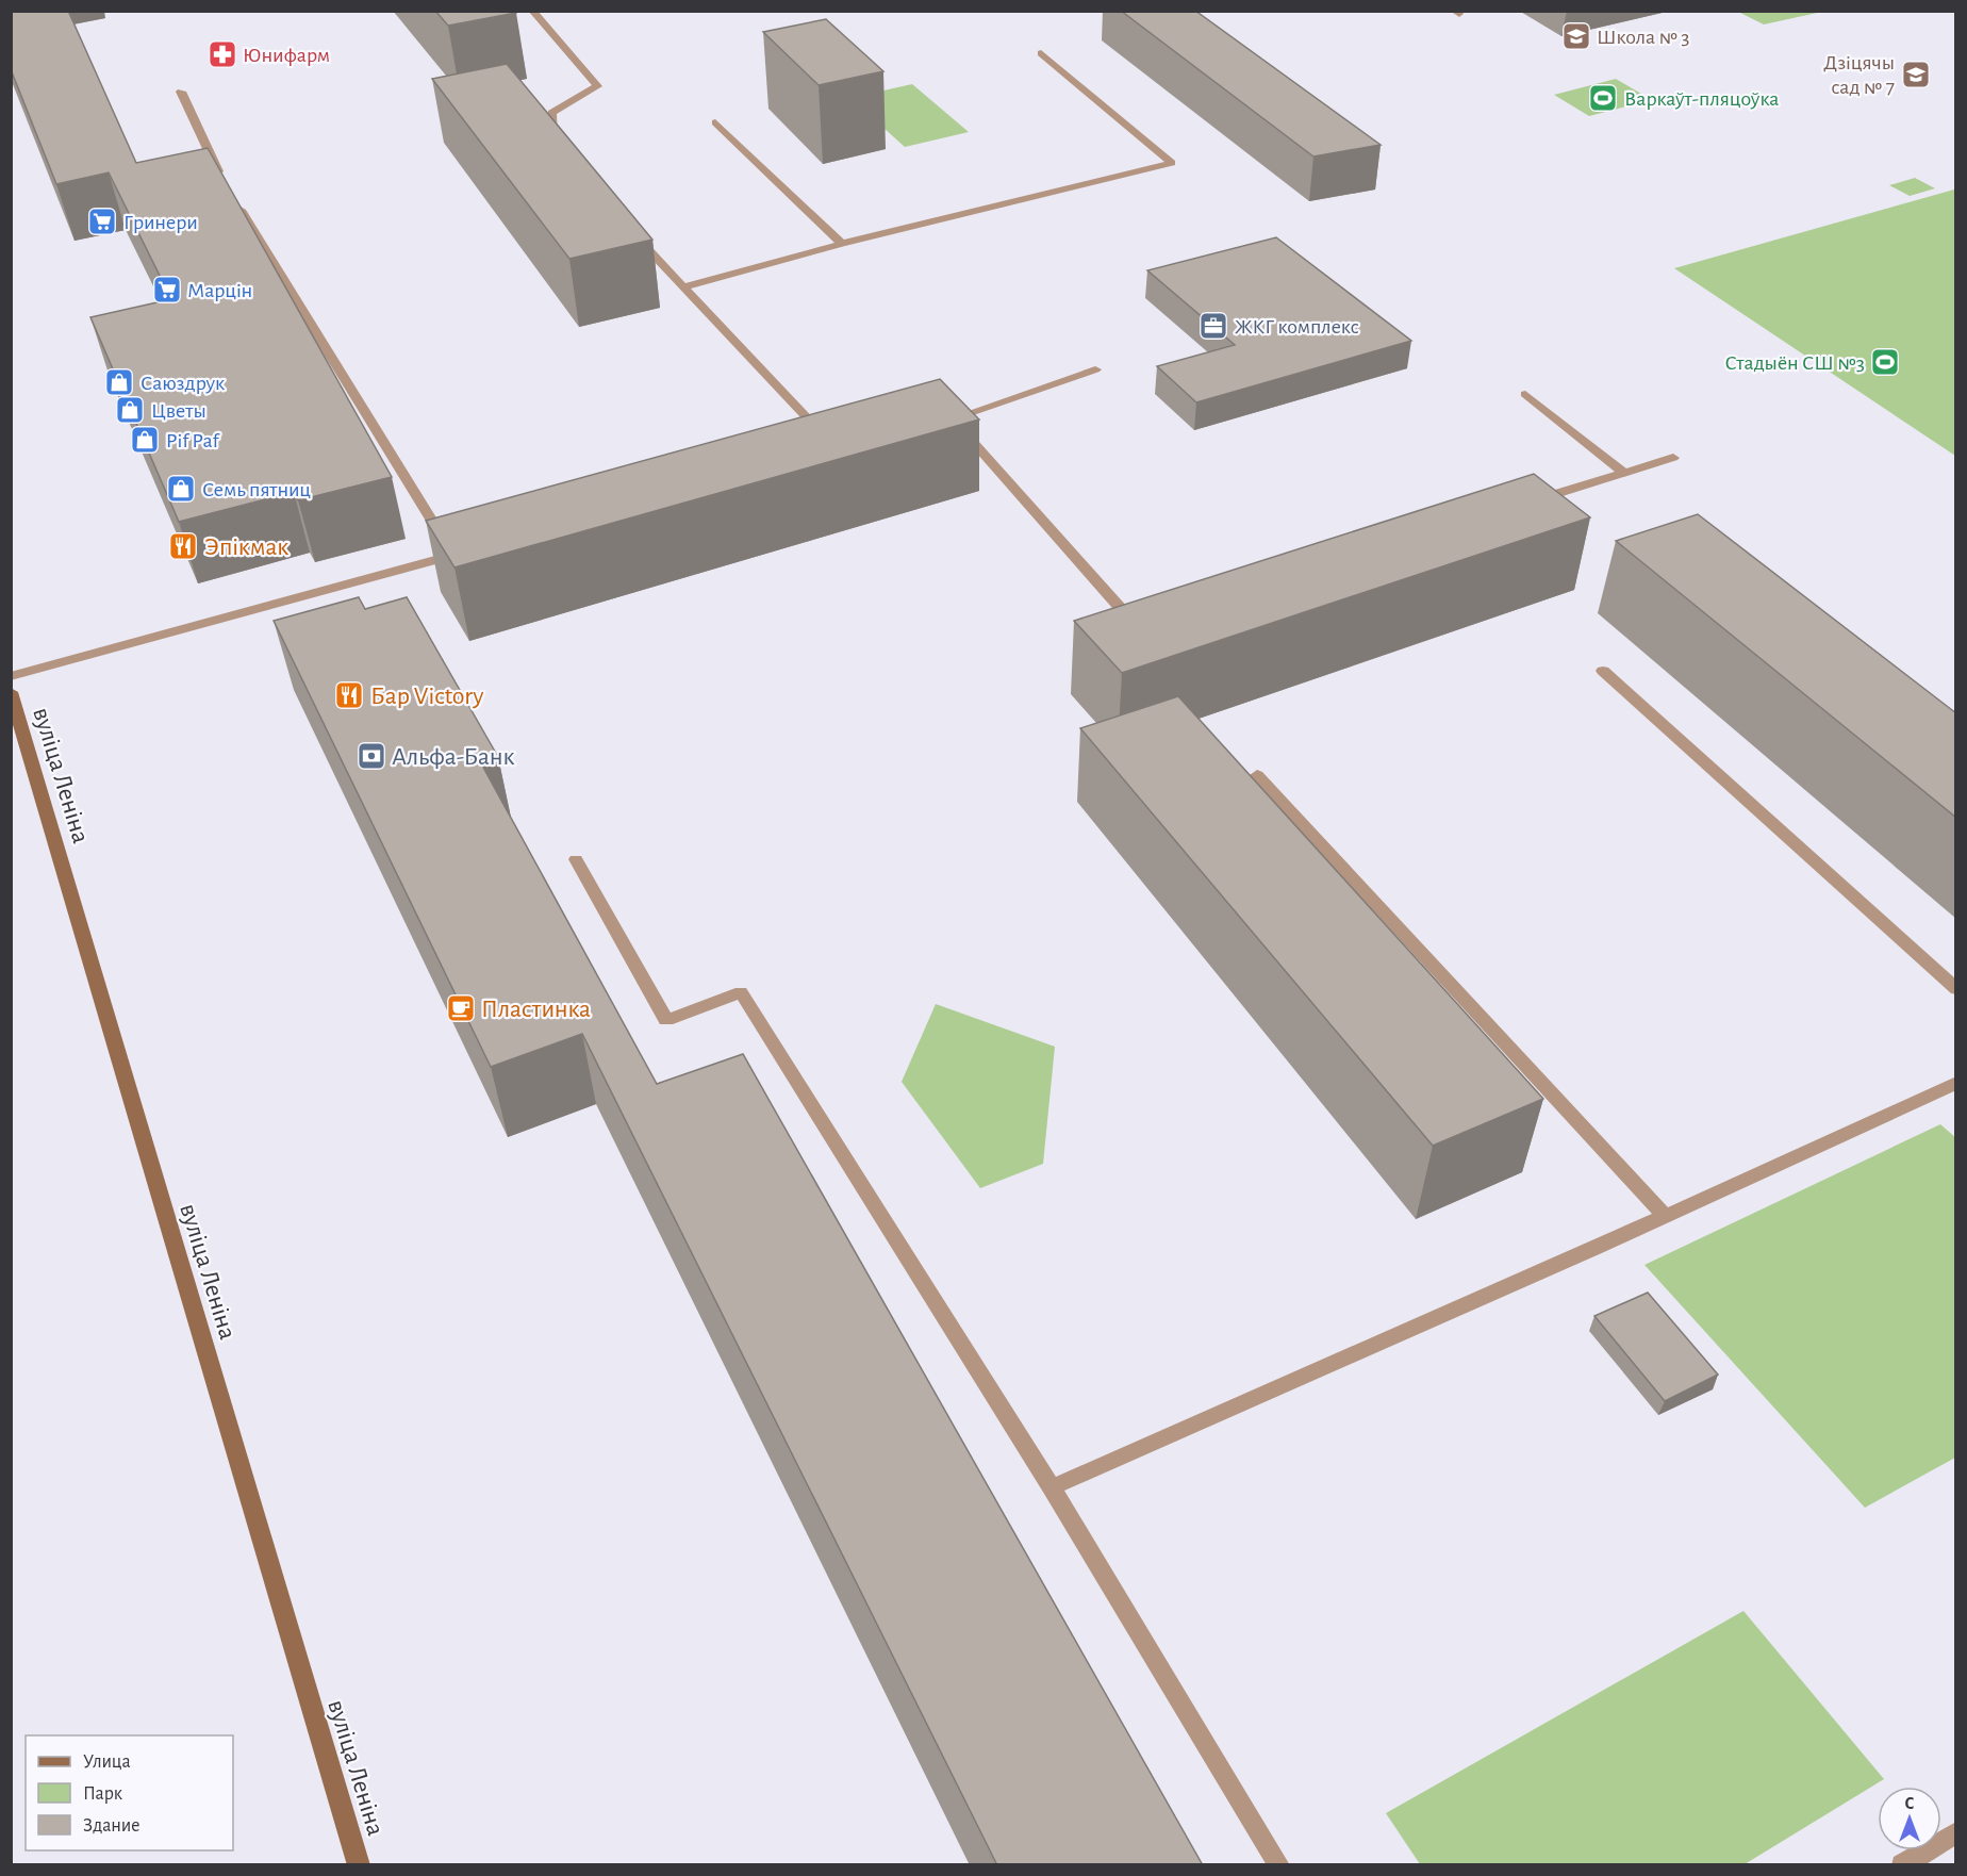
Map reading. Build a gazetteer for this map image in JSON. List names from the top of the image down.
{
  "streets": {
    "main road": ["вуліца Леніна"]
  },
  "places": {
    "school or university": ["Школа № 3", "Дзіцячы сад № 7"],
    "pharmacy": ["Юнифарм"],
    "sports": ["Варкаўт-пляцоўка", "Стадыён СШ №3"],
    "supermarket": ["Гринери", "Марцін"],
    "office": ["ЖКГ комплекс"],
    "shop": [
      "Саюздрук",
      "Цветы",
      "Pif Paf",
      "Семь пятниц"
    ],
    "restaurant": ["Эпікмак", "Бар Victory"],
    "bank": ["Альфа-Банк"],
    "cafe": ["Пластинка"]
  },
  "legend": ["Улица", "Парк", "Здание"],
  "north": "top"
}
